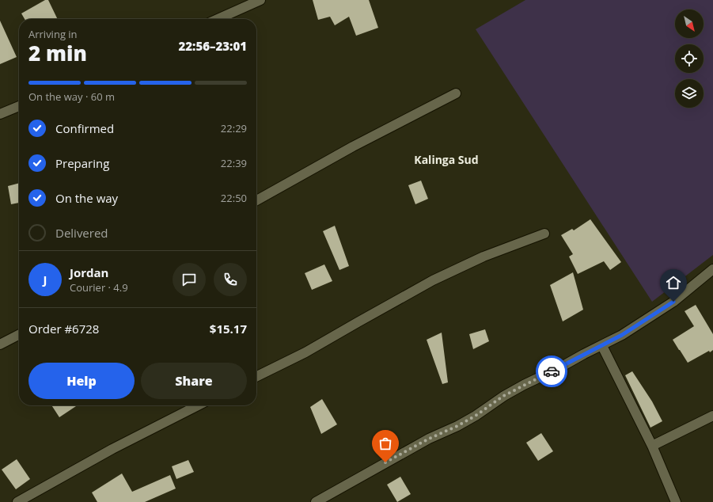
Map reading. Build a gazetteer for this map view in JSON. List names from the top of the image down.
{
  "districts": ["Kalinga Sud"],
  "north": "bottom right",
  "page": {
    "heading": ["2 min", "Arriving in", "22:56–23:01"],
    "panel": [
      "Jordan",
      "Courier · 4.9",
      "Order #6728",
      "$15.17"
    ],
    "bar": "On the way · 60 m",
    "list": [
      ["Confirmed", "22:29"],
      ["Preparing", "22:39"],
      ["On the way", "22:50"],
      "Delivered"
    ],
    "round": "J",
    "buttons": ["Help", "Share"]
  }
}
